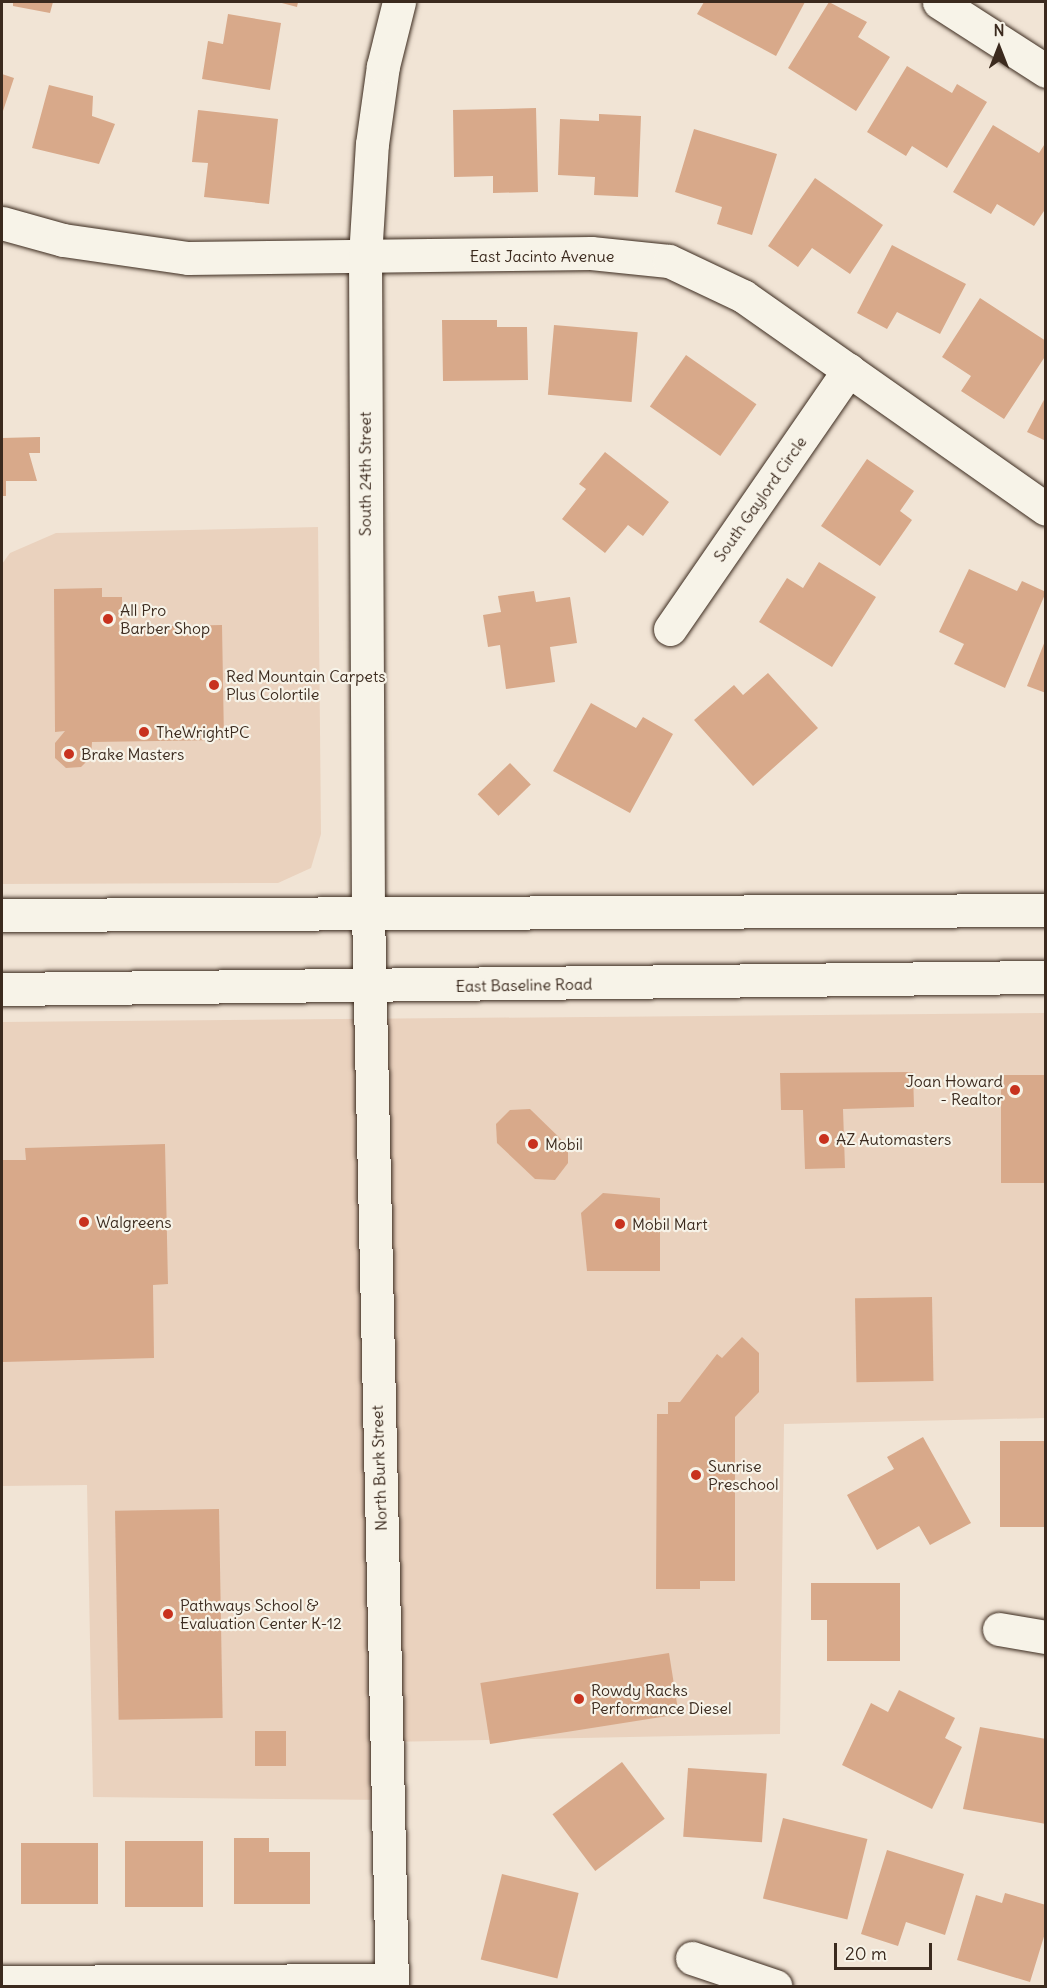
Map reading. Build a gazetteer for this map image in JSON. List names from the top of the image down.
{
  "streets": {
    "street": [
      "East Jacinto Avenue",
      "South 24th Street",
      "South Gaylord Circle",
      "East Baseline Road",
      "North Burk Street"
    ]
  },
  "crossings": [
    ["East Jacinto Avenue", "South 24th Street"],
    ["East Jacinto Avenue", "South Gaylord Circle"],
    ["South 24th Street", "North Burk Street"],
    ["East Baseline Road", "North Burk Street"]
  ],
  "places": [
    "All Pro Barber Shop",
    "Red Mountain Carpets Plus Colortile",
    "TheWrightPC",
    "Brake Masters",
    "Joan Howard - Realtor",
    "AZ Automasters",
    "Mobil",
    "Walgreens",
    "Mobil Mart",
    "Sunrise Preschool",
    "Pathways School & Evaluation Center K-12",
    "Rowdy Racks Performance Diesel"
  ],
  "scale_bar": "20 m",
  "north": "top"
}
